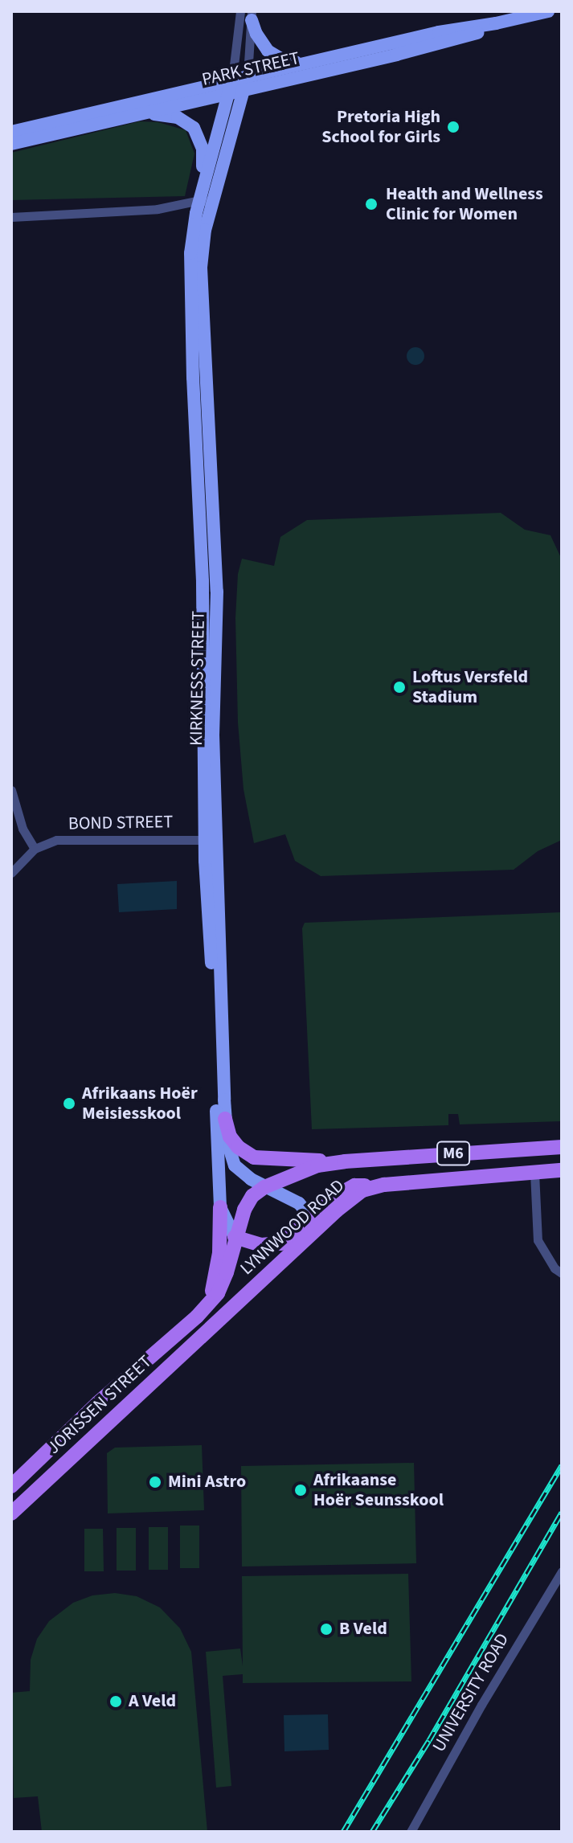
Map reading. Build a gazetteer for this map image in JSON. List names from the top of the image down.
{
  "streets": {
    "main road": ["M6", "LYNNWOOD ROAD", "JORISSEN STREET"],
    "street": [
      "PARK STREET",
      "KIRKNESS STREET",
      "BOND STREET",
      "UNIVERSITY ROAD"
    ]
  },
  "crossings": [
    ["PARK STREET", "KIRKNESS STREET"],
    ["KIRKNESS STREET", "BOND STREET"],
    ["KIRKNESS STREET", "LYNNWOOD ROAD"],
    ["LYNNWOOD ROAD", "JORISSEN STREET"]
  ],
  "places": [
    "Pretoria High School for Girls",
    "Health and Wellness Clinic for Women",
    "Loftus Versfeld Stadium",
    "Afrikaans Hoër Meisiesskool",
    "Mini Astro",
    "Afrikaanse Hoër Seunsskool",
    "B Veld",
    "A Veld"
  ]
}
